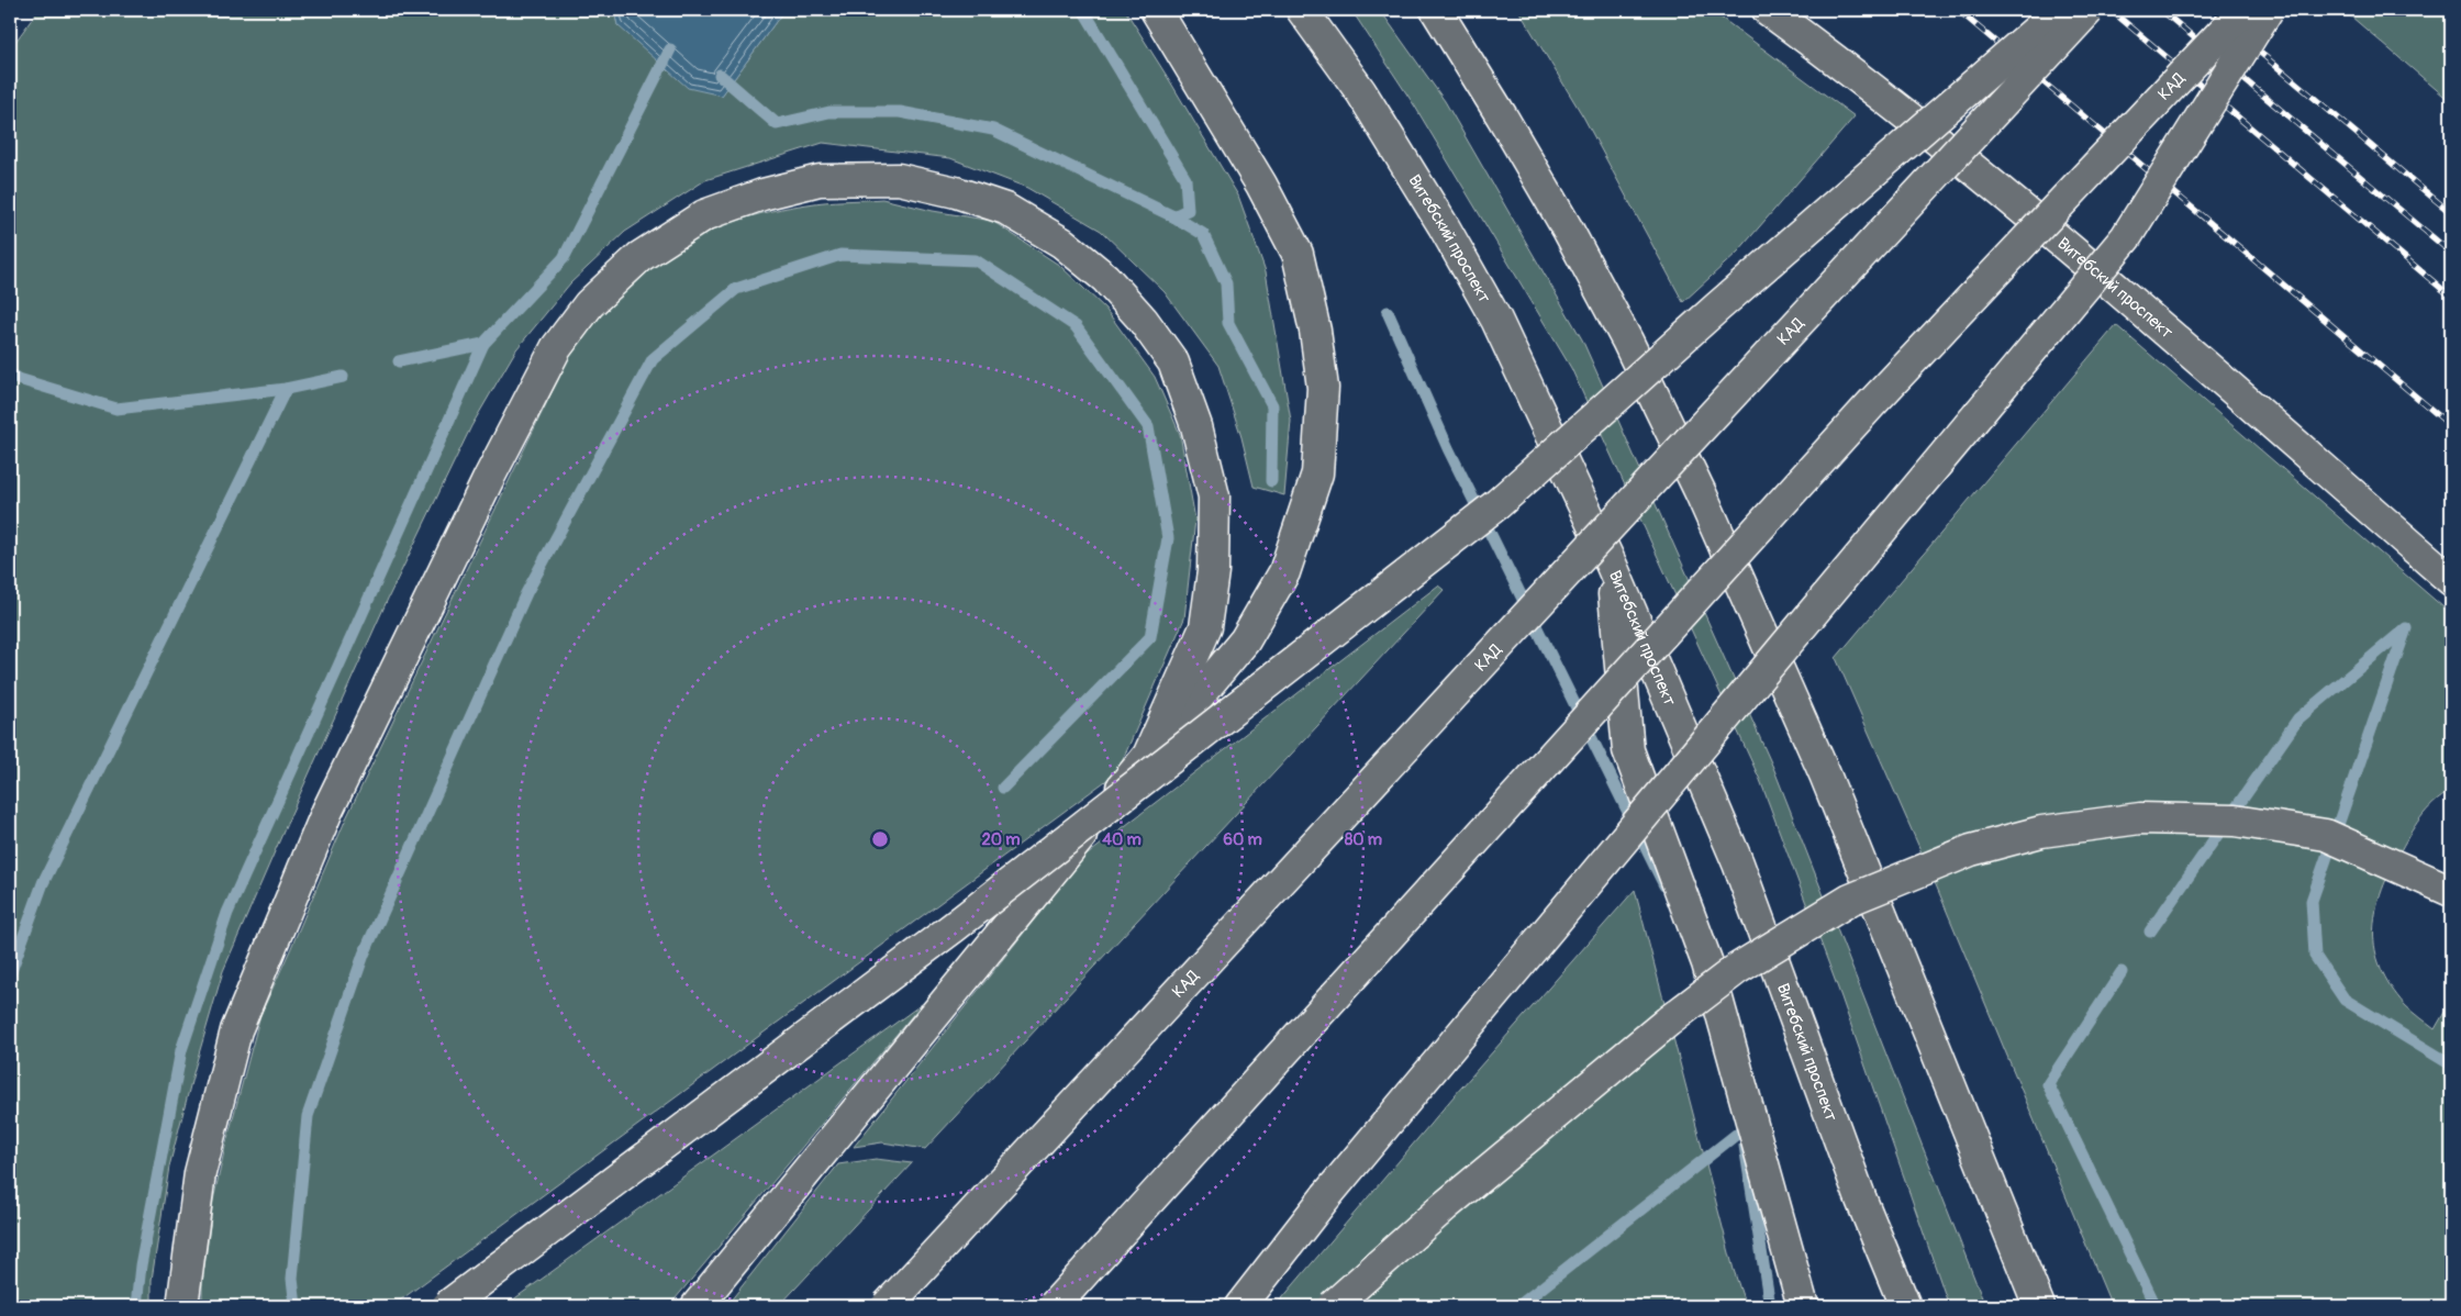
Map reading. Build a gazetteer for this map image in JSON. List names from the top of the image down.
{
  "streets": {
    "main road": ["КАД", "Витебский проспект"]
  },
  "rings": [
    "20 m",
    "40 m",
    "60 m",
    "80 m"
  ]
}
